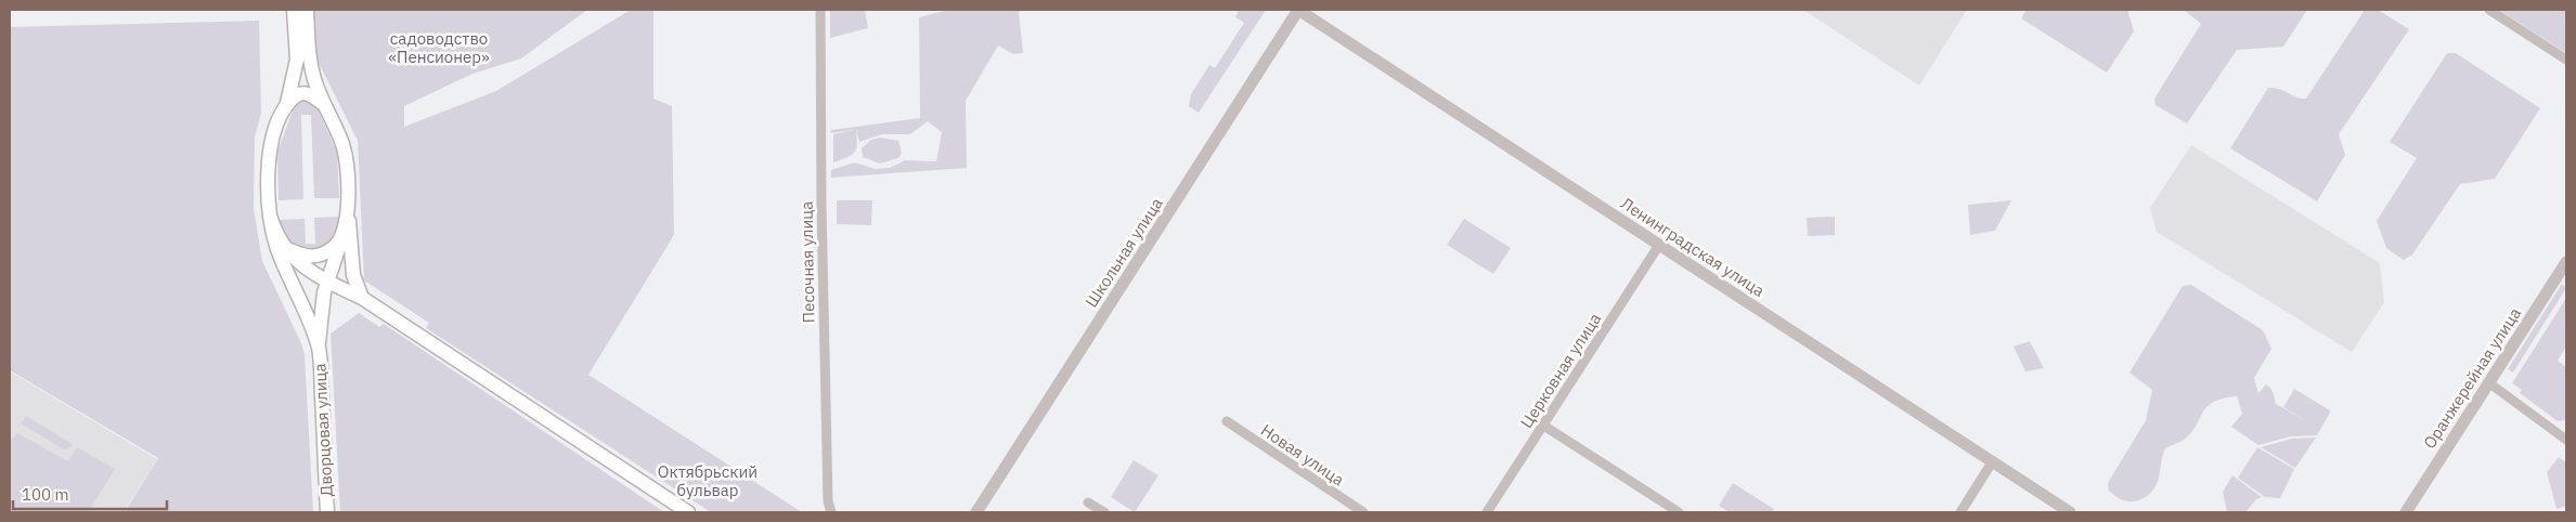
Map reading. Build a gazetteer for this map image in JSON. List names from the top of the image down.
{
  "streets": {
    "main road": ["Дворцовая улица"],
    "street": [
      "Ленинградская улица",
      "Школьная улица",
      "Песочная улица",
      "Церковная улица",
      "Оранжерейная улица",
      "Новая улица"
    ]
  },
  "crossings": [
    ["Ленинградская улица", "Школьная улица"],
    ["Ленинградская улица", "Церковная улица"]
  ],
  "parks": ["садоводство «Пенсионер»", "Октябрьский бульвар"],
  "scale_bar": "100 m"
}
